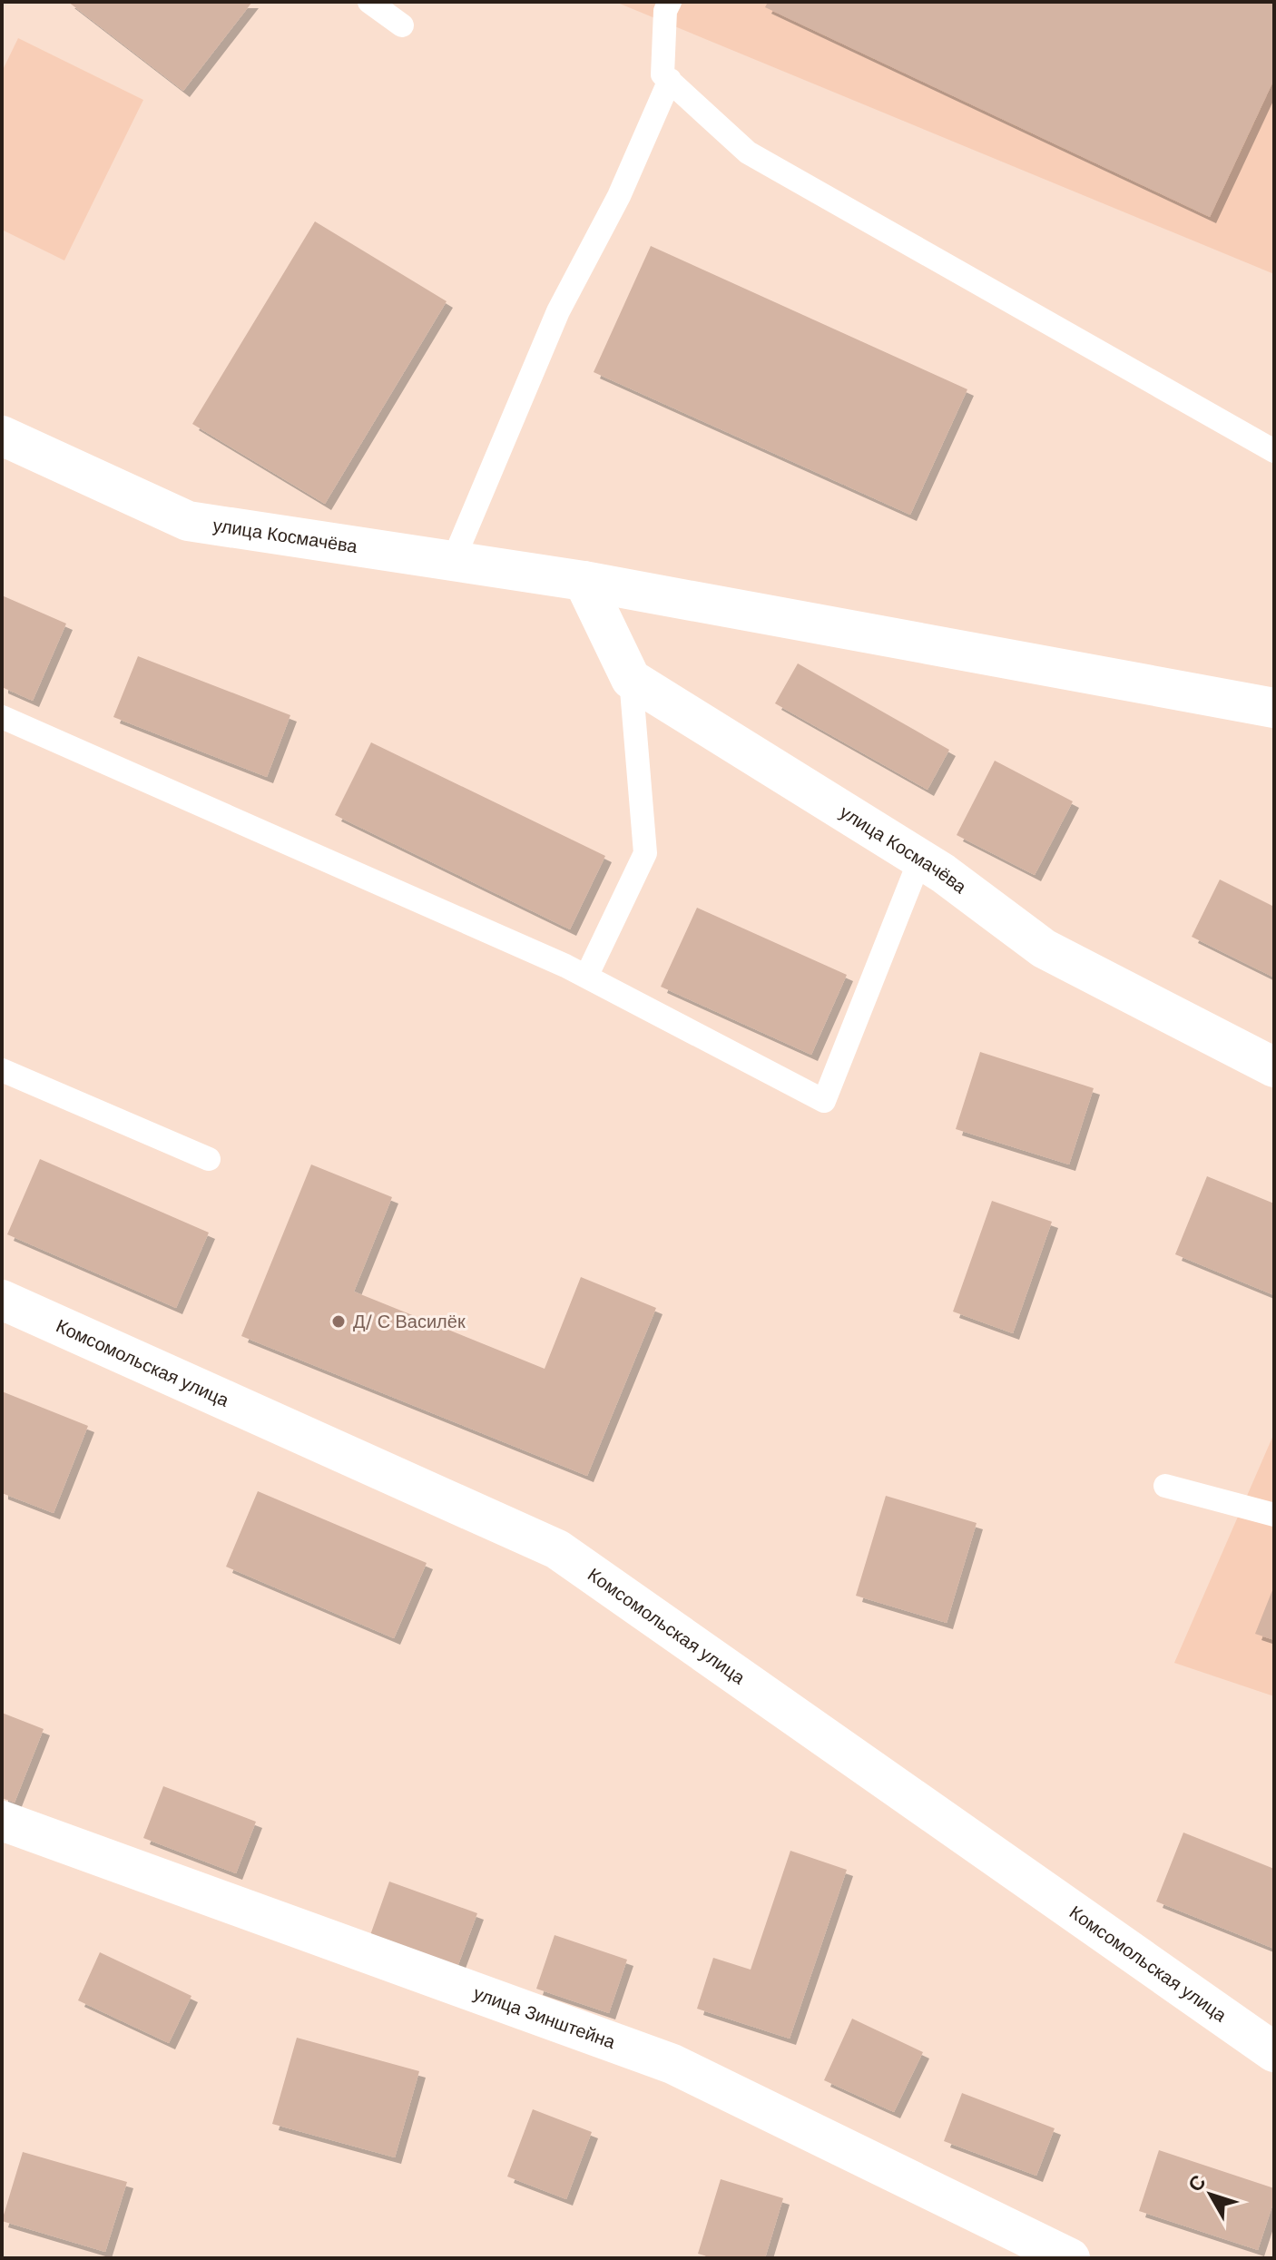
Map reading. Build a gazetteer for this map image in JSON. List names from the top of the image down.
{
  "streets": {
    "street": ["улица Космачёва", "Комсомольская улица", "улица Зинштейна"]
  },
  "places": ["Д/ С Василёк"],
  "north": "top left"
}
